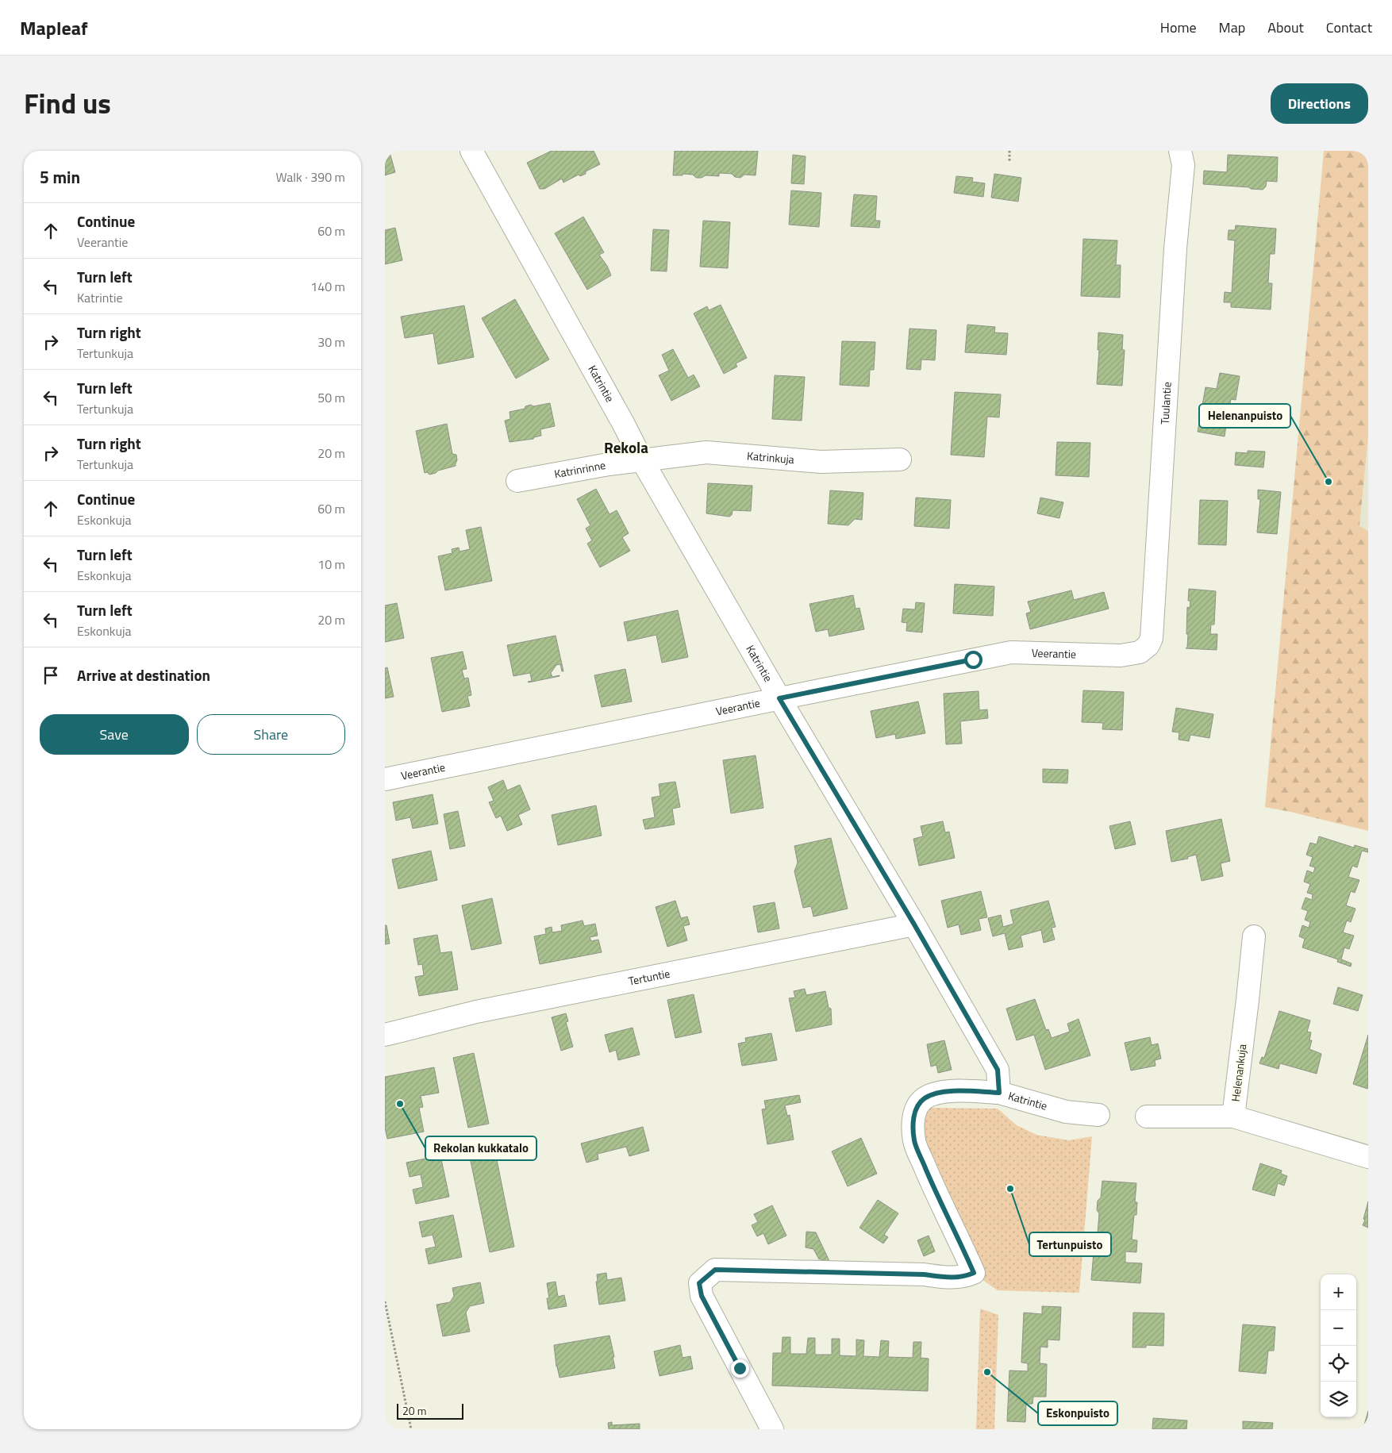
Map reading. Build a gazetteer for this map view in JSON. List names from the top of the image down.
{
  "streets": {
    "street": [
      "Katrintie",
      "Tuulantie",
      "Katrinkuja",
      "Katrinrinne",
      "Veerantie",
      "Tertuntie",
      "Helenankuja"
    ]
  },
  "crossings": [
    ["Katrintie", "Katrinkuja"],
    ["Katrintie", "Katrinrinne"],
    ["Katrintie", "Veerantie"],
    ["Katrintie", "Tertuntie"],
    ["Tuulantie", "Veerantie"],
    ["Katrinkuja", "Katrinrinne"]
  ],
  "districts": ["Rekola"],
  "places": [
    "Helenanpuisto",
    "Rekolan kukkatalo",
    "Tertunpuisto",
    "Eskonpuisto"
  ],
  "scale_bar": "20 m",
  "page": {
    "header": "Mapleaf",
    "nav": [
      "Home",
      "Map",
      "About",
      "Contact"
    ],
    "title": "Find us",
    "buttons": [
      "Directions",
      ["Save", "Share"]
    ],
    "heading": ["5 min", "Walk · 390 m"],
    "list": [
      ["Continue", "Veerantie", "60 m"],
      ["Turn left", "Katrintie", "140 m"],
      ["Turn right", "Tertunkuja", "30 m"],
      ["Turn left", "Tertunkuja", "50 m"],
      ["Turn right", "Tertunkuja", "20 m"],
      ["Continue", "Eskonkuja", "60 m"],
      ["Turn left", "Eskonkuja", "10 m"],
      ["Turn left", "Eskonkuja", "20 m"],
      "Arrive at destination"
    ],
    "map_buttons": ["+", "−"],
    "scale": "20 m"
  }
}
